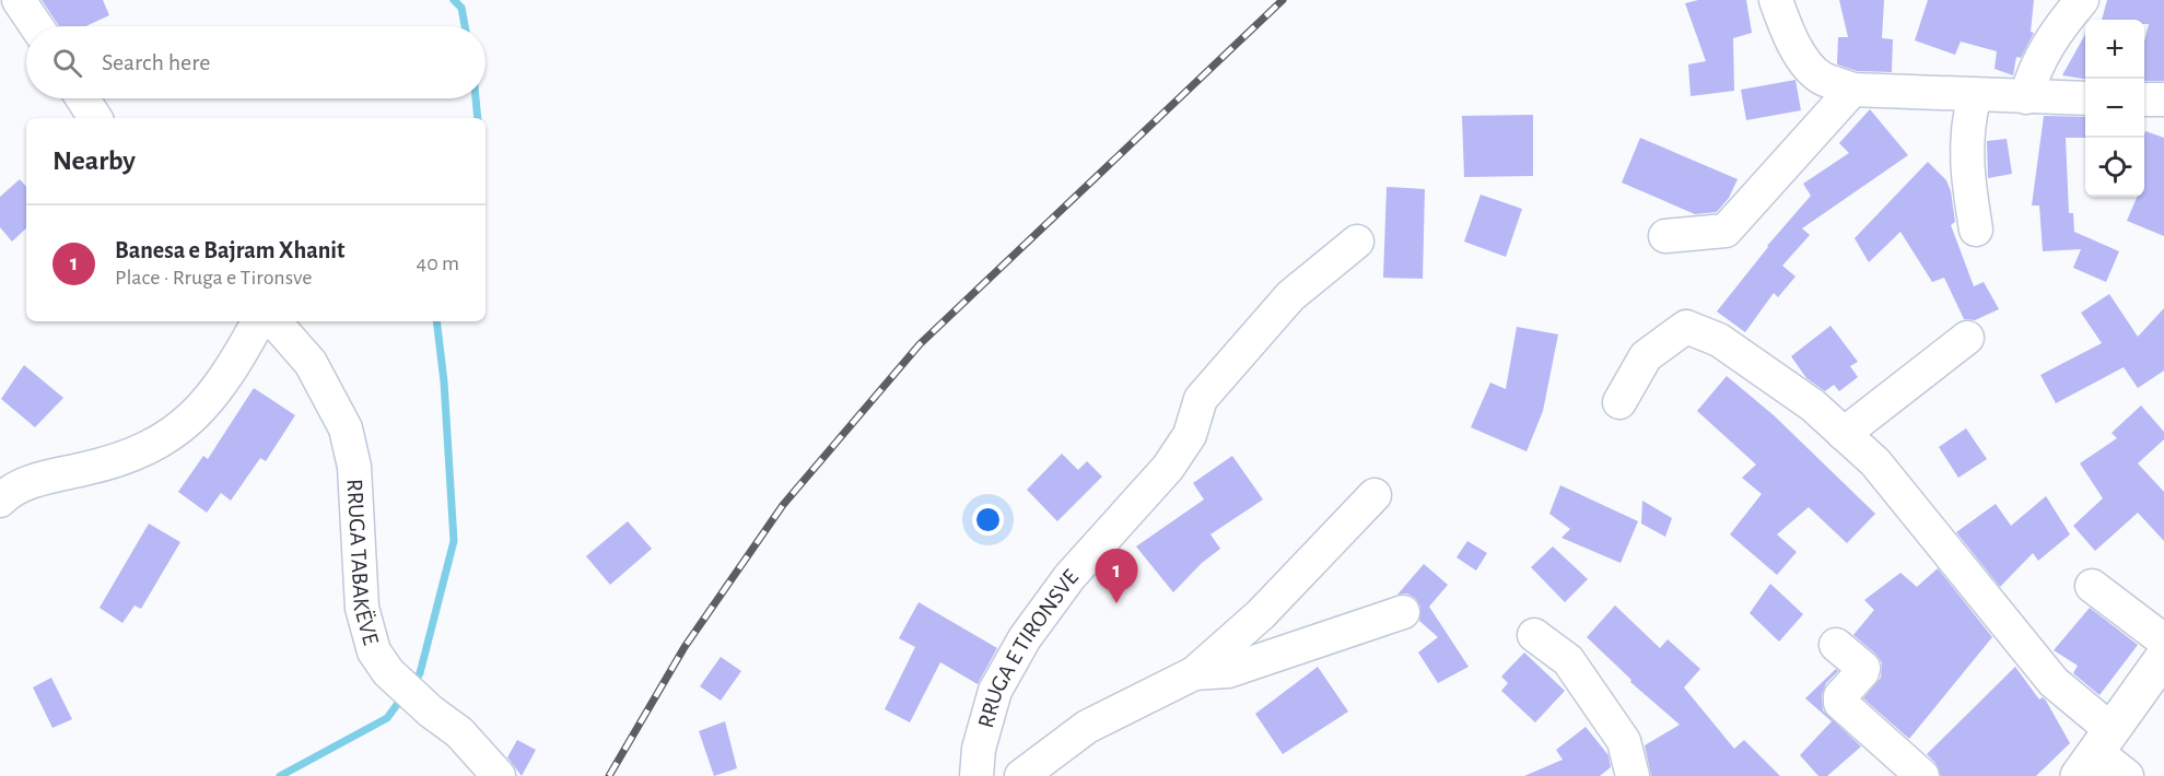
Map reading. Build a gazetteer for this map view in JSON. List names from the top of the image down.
{
  "streets": {
    "street": ["RRUGA TABAKËVE", "RRUGA E TIRONSVE"]
  },
  "page": {
    "map_buttons": ["+", "−"],
    "search": "Search here",
    "heading": "Nearby",
    "list": [
      {
        "mark": "1",
        "name": "Banesa e Bajram Xhanit",
        "note": "Place · Rruga e Tironsve",
        "value": "40 m"
      }
    ],
    "pins": "1"
  }
}
